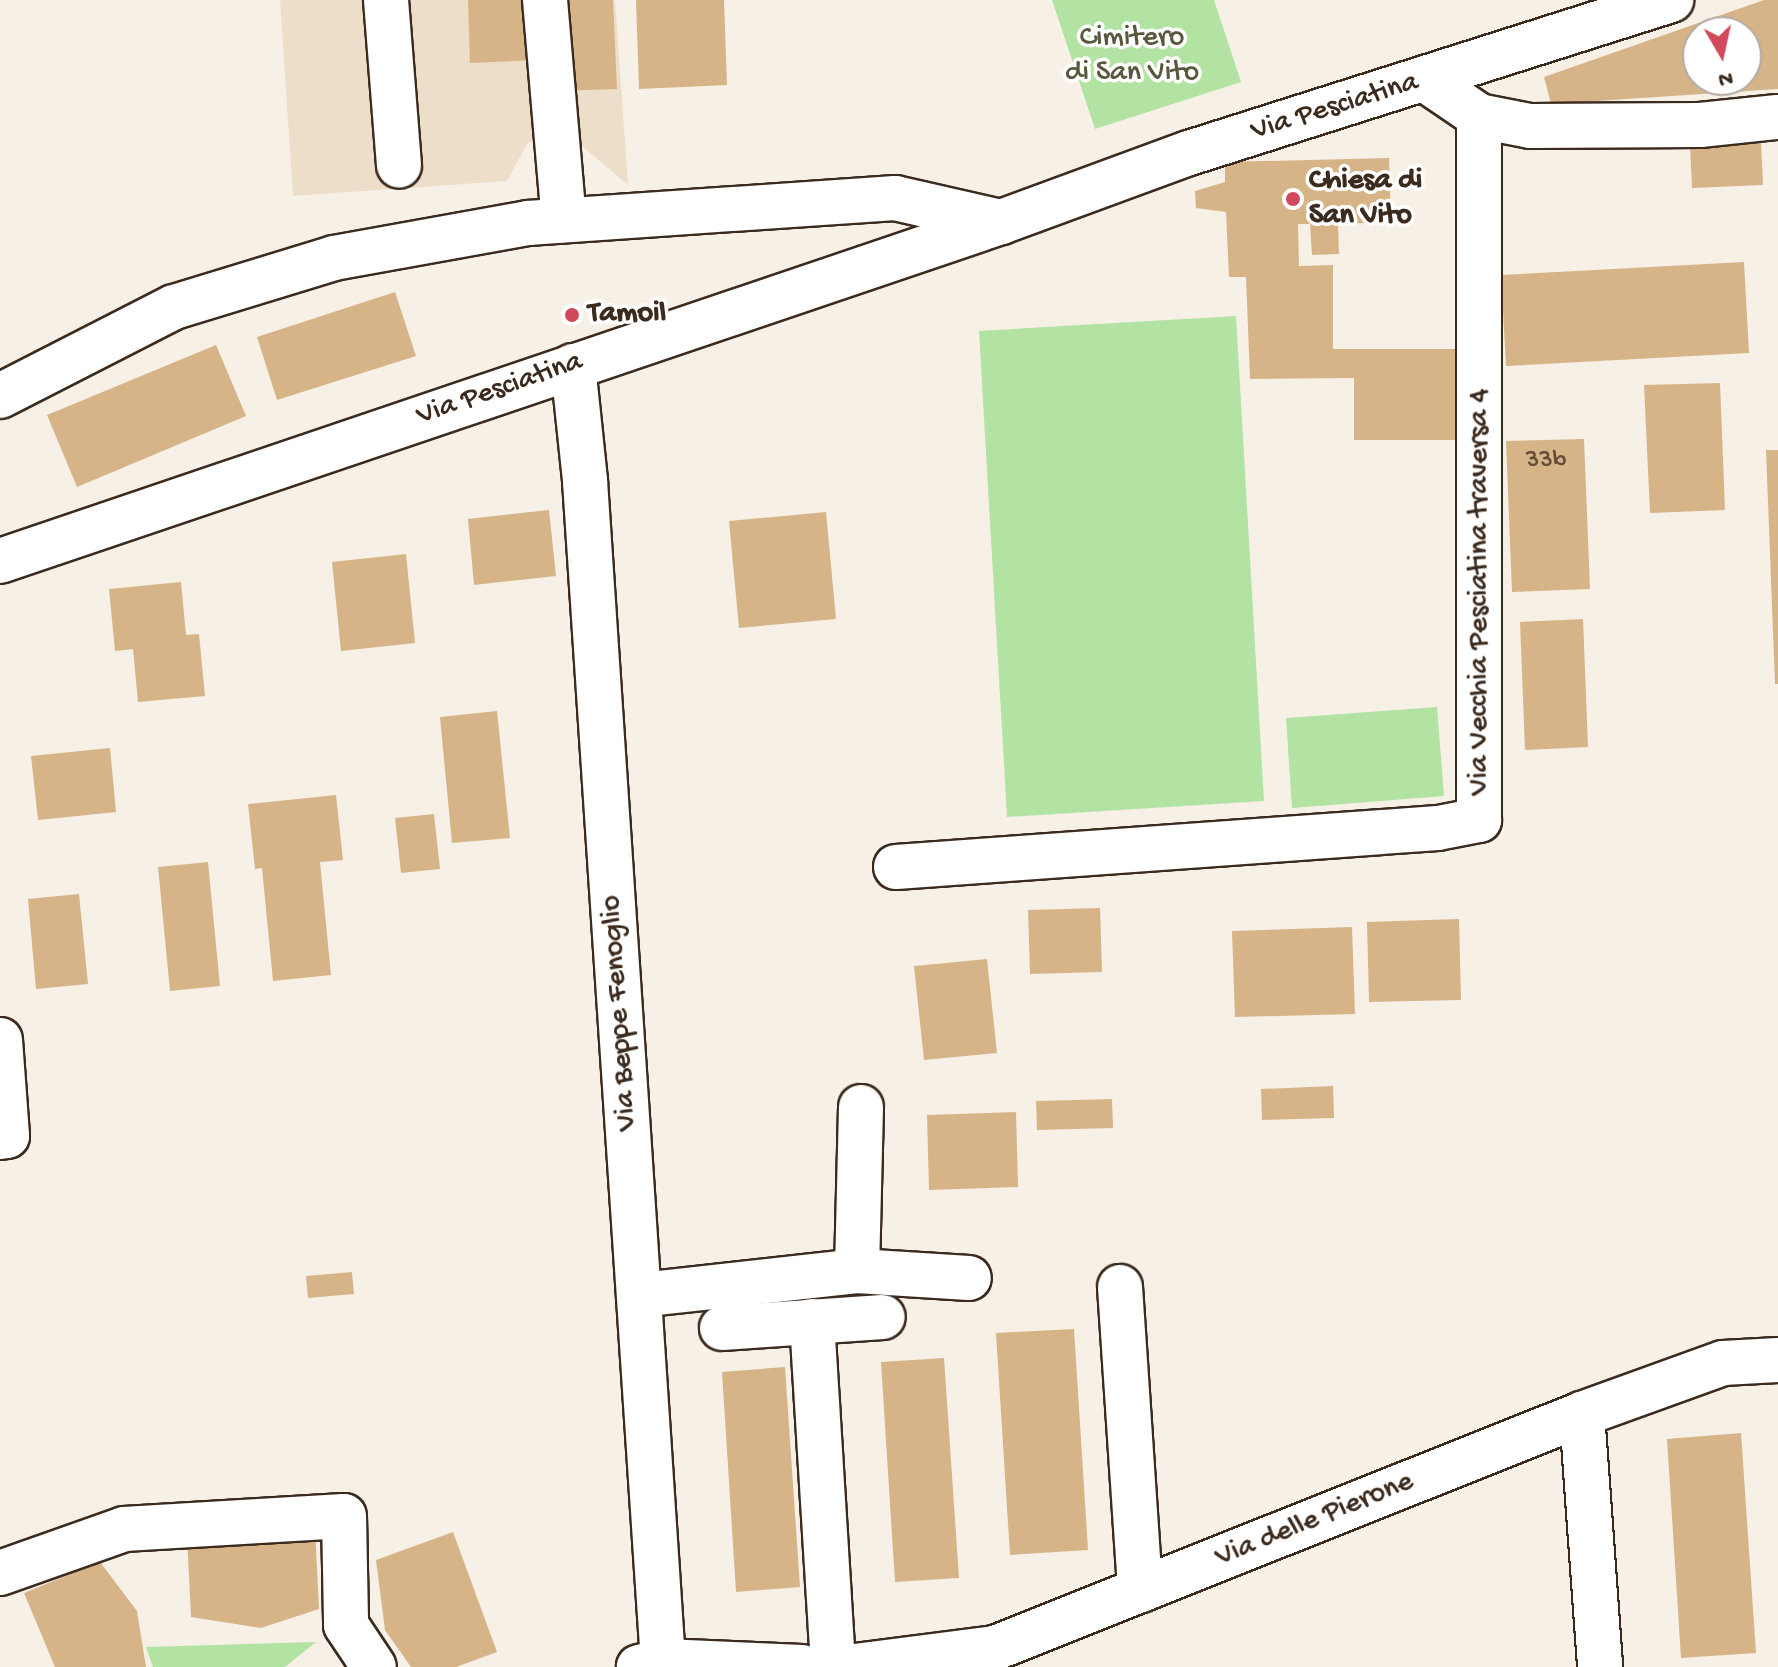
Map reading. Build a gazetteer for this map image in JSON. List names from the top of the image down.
{
  "streets": {
    "street": [
      "Via Pesciatina",
      "Via Vecchia Pesciatina traversa 4",
      "Via Beppe Fenoglio",
      "Via delle Pierone"
    ]
  },
  "crossings": [
    ["Via Pesciatina", "Via Beppe Fenoglio"]
  ],
  "parks": ["Cimitero di San Vito"],
  "places": ["Chiesa di San Vito", "Tamoil"],
  "house_numbers": ["33b"],
  "north": "bottom"
}
